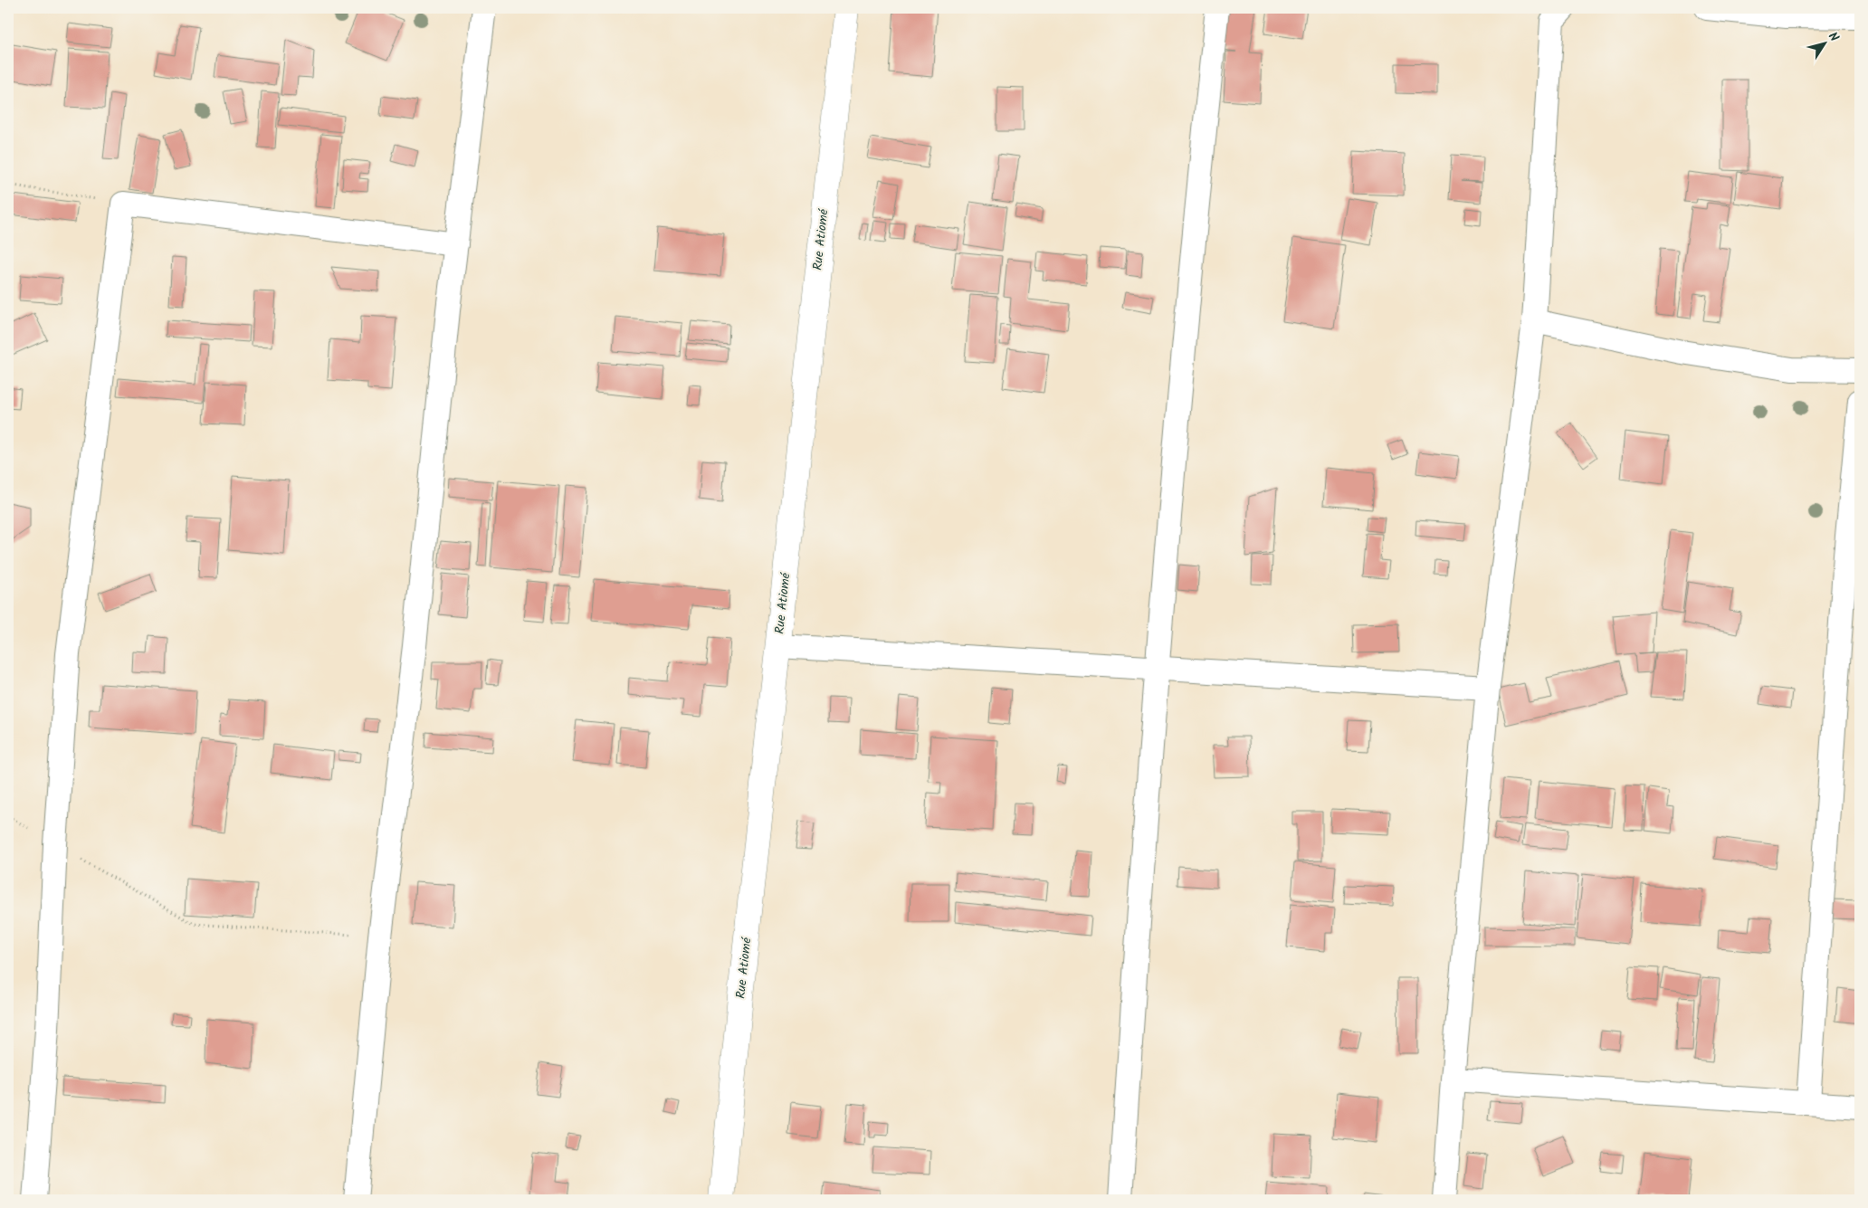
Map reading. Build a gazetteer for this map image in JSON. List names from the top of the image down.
{
  "streets": {
    "street": ["Rue Atiomé"]
  },
  "north": "top right"
}
